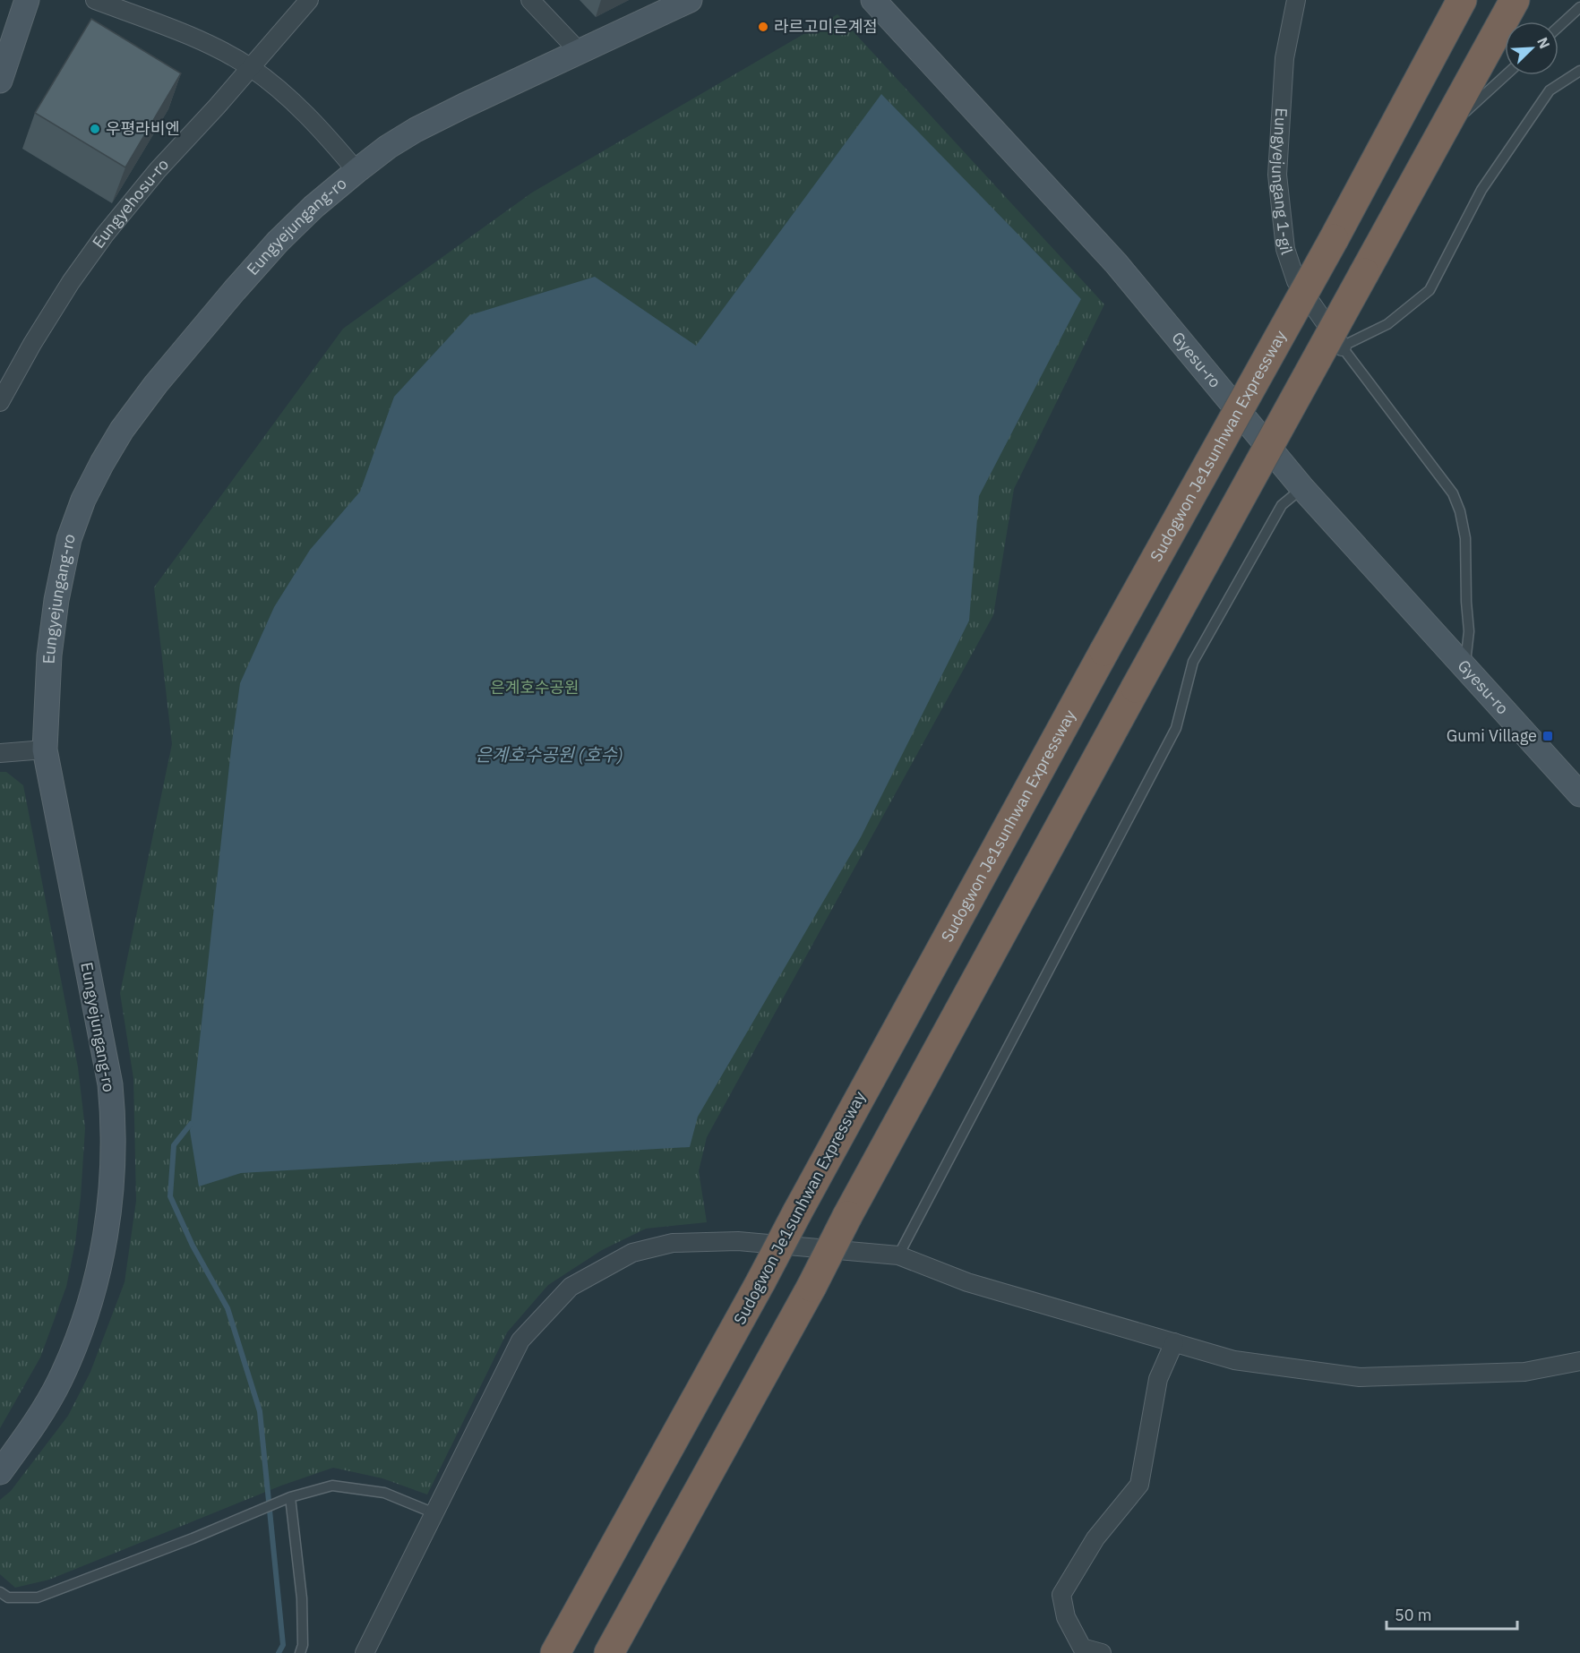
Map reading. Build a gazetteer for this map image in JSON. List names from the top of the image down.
{
  "streets": {
    "highway": ["Sudogwon Je1sunhwan Expressway"],
    "street": [
      "Eungyejungang 1-gil",
      "Eungyehosu-ro",
      "Eungyejungang-ro",
      "Gyesu-ro"
    ]
  },
  "water": ["은계호수공원 (호수)"],
  "parks": ["은계호수공원"],
  "places": {
    "other": ["라르고미은계점", "우평라비엔"],
    "transit": ["Gumi Village"]
  },
  "scale_bar": "50 m",
  "north": "top right"
}
